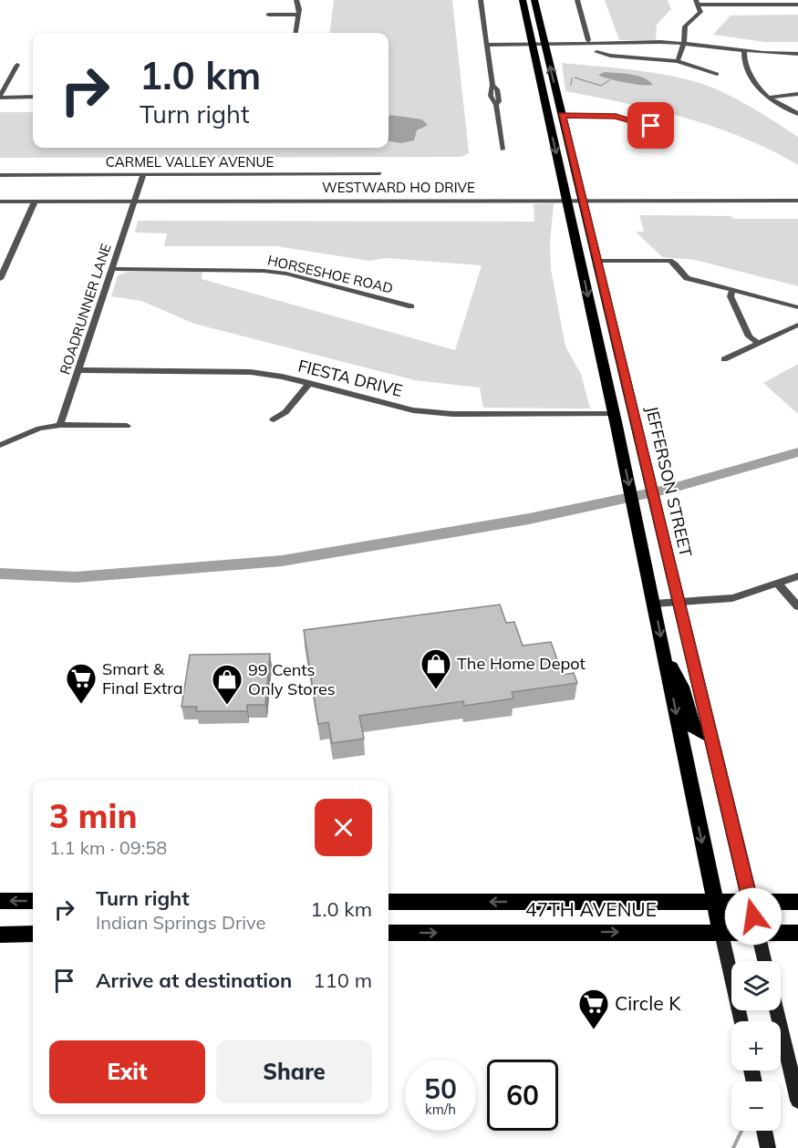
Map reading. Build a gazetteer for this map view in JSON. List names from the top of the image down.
{
  "streets": {
    "main road": ["JEFFERSON STREET", "47TH AVENUE"],
    "street": [
      "CARMEL VALLEY AVENUE",
      "WESTWARD HO DRIVE",
      "HORSESHOE ROAD",
      "ROADRUNNER LANE",
      "FIESTA DRIVE"
    ]
  },
  "crossings": [
    ["CARMEL VALLEY AVENUE", "ROADRUNNER LANE"],
    ["WESTWARD HO DRIVE", "ROADRUNNER LANE"],
    ["WESTWARD HO DRIVE", "JEFFERSON STREET"],
    ["HORSESHOE ROAD", "ROADRUNNER LANE"],
    ["ROADRUNNER LANE", "FIESTA DRIVE"],
    ["JEFFERSON STREET", "47TH AVENUE"]
  ],
  "places": {
    "shop": ["The Home Depot", "99 Cents Only Stores"],
    "supermarket": ["Smart & Final Extra", "Circle K"]
  },
  "page": {
    "turn": ["1.0 km", "Turn right"],
    "heading": ["3 min", "1.1 km · 09:58"],
    "list": [
      {
        "name": "Turn right",
        "note": "Indian Springs Drive",
        "value": "1.0 km"
      },
      {
        "name": "Arrive at destination",
        "value": "110 m"
      }
    ],
    "map_buttons": ["+", "−"],
    "buttons": ["Exit", "Share"],
    "speed": "50 km/h",
    "limit": "60"
  }
}
